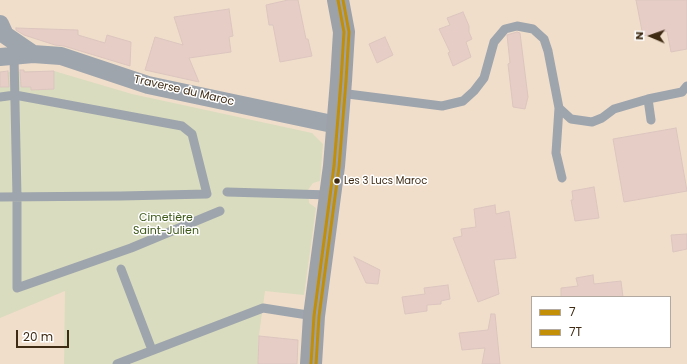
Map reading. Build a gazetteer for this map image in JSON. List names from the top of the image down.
{
  "streets": {
    "street": ["Traverse du Maroc"]
  },
  "parks": ["Cimetière Saint-Julien"],
  "places": ["Les 3 Lucs Maroc"],
  "lines": ["transit line 7", "transit line 7T"],
  "legend": ["7", "7T"],
  "scale_bar": "20 m",
  "north": "left"
}
